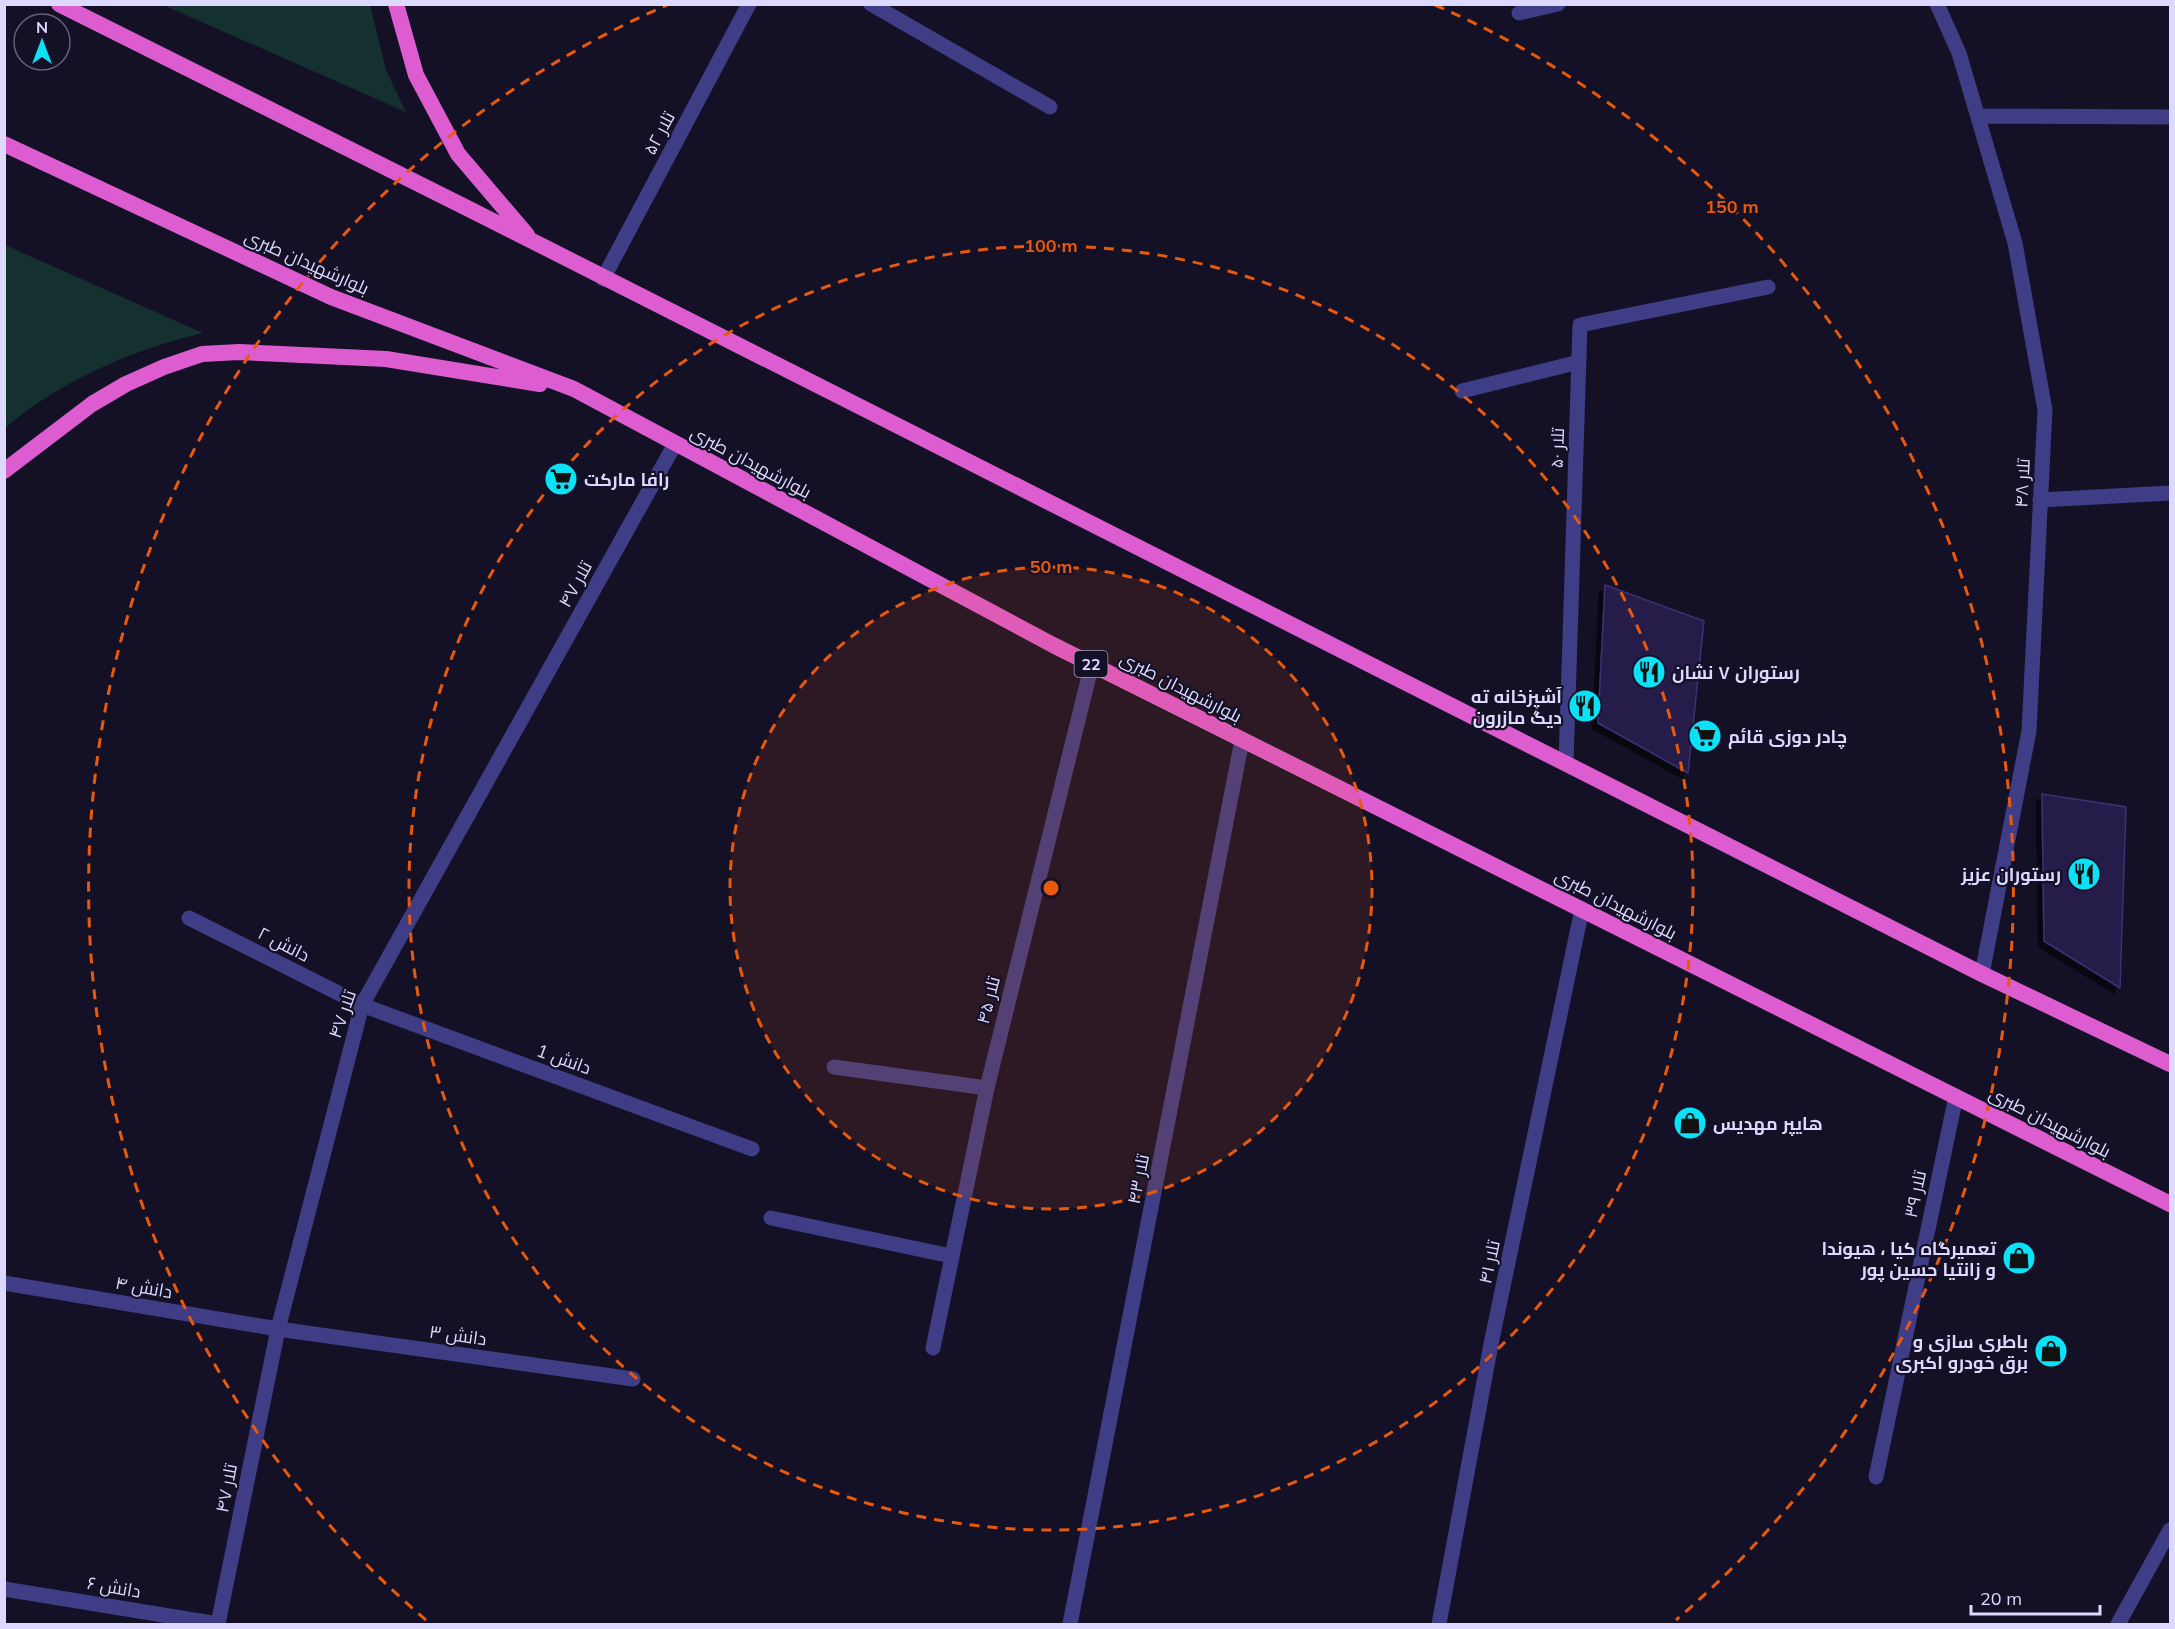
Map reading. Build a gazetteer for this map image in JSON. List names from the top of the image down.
{
  "streets": {
    "highway": ["بلوارشهیدان طبری", "22"],
    "street": [
      "تلار ۵۲",
      "تلار ۵۰",
      "تلار ۴۸",
      "تلار ۴۷",
      "دانش ۲",
      "تلار ۴۵",
      "دانش 1",
      "تلار ۴۳",
      "تلار ۳۹",
      "تلار ۴۱",
      "دانش ۴",
      "دانش ۳",
      "دانش ۶"
    ]
  },
  "crossings": [
    ["بلوارشهیدان طبری", "تلار ۴۷"],
    ["بلوارشهیدان طبری", "تلار ۴۵"],
    ["بلوارشهیدان طبری", "تلار ۴۳"],
    ["بلوارشهیدان طبری", "تلار ۳۹"],
    ["بلوارشهیدان طبری", "تلار ۴۱"],
    ["تلار ۴۷", "دانش ۲"],
    ["تلار ۴۷", "دانش 1"],
    ["تلار ۴۷", "دانش ۴"],
    ["تلار ۴۷", "دانش ۳"],
    ["تلار ۴۷", "دانش ۶"],
    ["دانش ۲", "دانش 1"],
    ["دانش ۴", "دانش ۳"]
  ],
  "places": {
    "supermarket": ["رافا مارکت", "چادر دوزی قائم"],
    "restaurant": ["رستوران ۷ نشان", "آشپزخانه ته دیگ مازرون", "رستوران عزیز"],
    "shop": ["هایپر مهدیس", "تعمیرگاه کیا ، هیوندا و زانتیا حسین پور", "باطری سازی و برق خودرو اکبری"]
  },
  "scale_bar": "20 m",
  "north": "top",
  "rings": ["150 m", "100 m", "50 m"]
}
